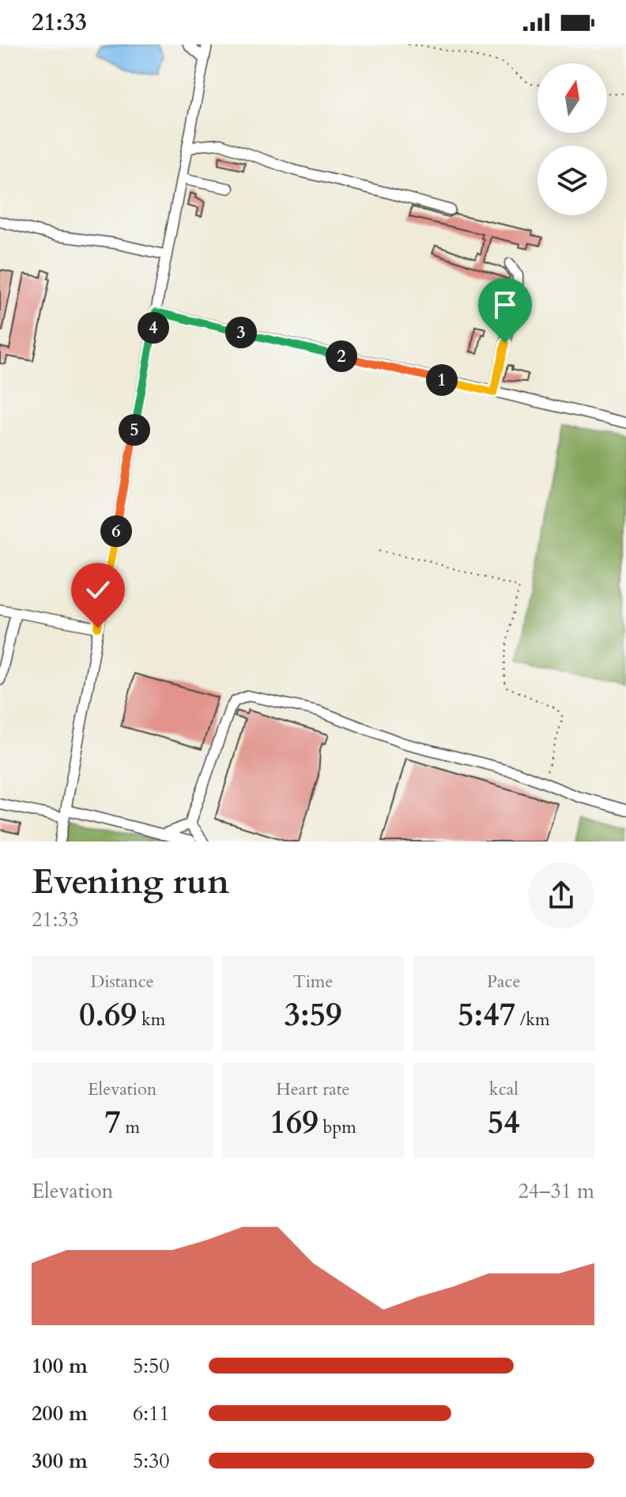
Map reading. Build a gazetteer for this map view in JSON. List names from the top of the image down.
{
  "north": "top",
  "page": {
    "status": "21:33",
    "pins": [
      "4",
      "3",
      "2",
      "1",
      "5",
      "6"
    ],
    "heading": ["Evening run", "21:33"],
    "stats": [
      ["Distance", "0.69 km"],
      ["Time", "3:59"],
      ["Pace", "5:47 /km"],
      ["Elevation", "7 m"],
      ["Heart rate", "169 bpm"],
      ["kcal", "54"]
    ],
    "chart": ["Elevation", "24–31 m"],
    "list": [
      {
        "name": "100 m",
        "note": "5:50"
      },
      {
        "name": "200 m",
        "note": "6:11"
      },
      {
        "name": "300 m",
        "note": "5:30"
      }
    ]
  }
}
